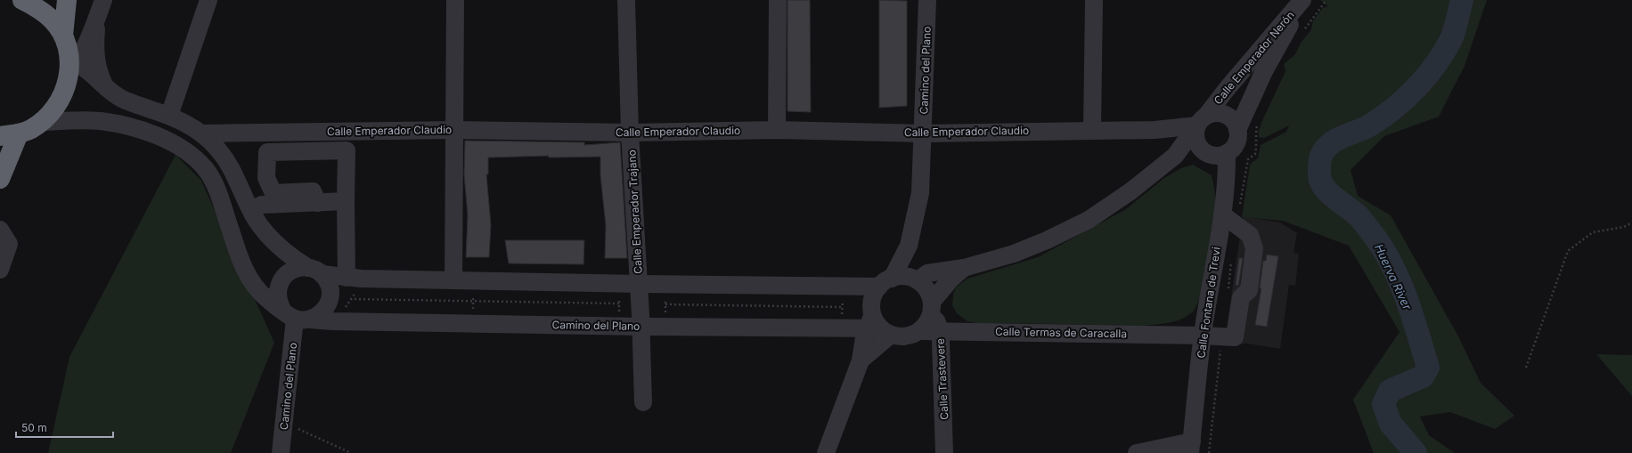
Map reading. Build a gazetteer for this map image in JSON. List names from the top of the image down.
{
  "streets": {
    "street": [
      "Calle Emperador Nerón",
      "Camino del Plano",
      "Calle Emperador Claudio",
      "Calle Emperador Trajano",
      "Calle Fontana de Trevi",
      "Calle Termas de Caracalla",
      "Calle Trastevere"
    ]
  },
  "crossings": [
    ["Calle Emperador Nerón", "Camino del Plano"],
    ["Calle Emperador Nerón", "Calle Emperador Claudio"],
    ["Calle Emperador Nerón", "Calle Fontana de Trevi"],
    ["Calle Emperador Nerón", "Calle Termas de Caracalla"],
    ["Calle Emperador Nerón", "Calle Trastevere"],
    ["Camino del Plano", "Calle Emperador Claudio"],
    ["Camino del Plano", "Calle Emperador Trajano"],
    ["Camino del Plano", "Calle Termas de Caracalla"],
    ["Camino del Plano", "Calle Trastevere"],
    ["Calle Emperador Claudio", "Calle Emperador Trajano"],
    ["Calle Emperador Claudio", "Calle Fontana de Trevi"],
    ["Calle Fontana de Trevi", "Calle Termas de Caracalla"],
    ["Calle Termas de Caracalla", "Calle Trastevere"]
  ],
  "water": ["Huerva River"],
  "scale_bar": "50 m"
}
